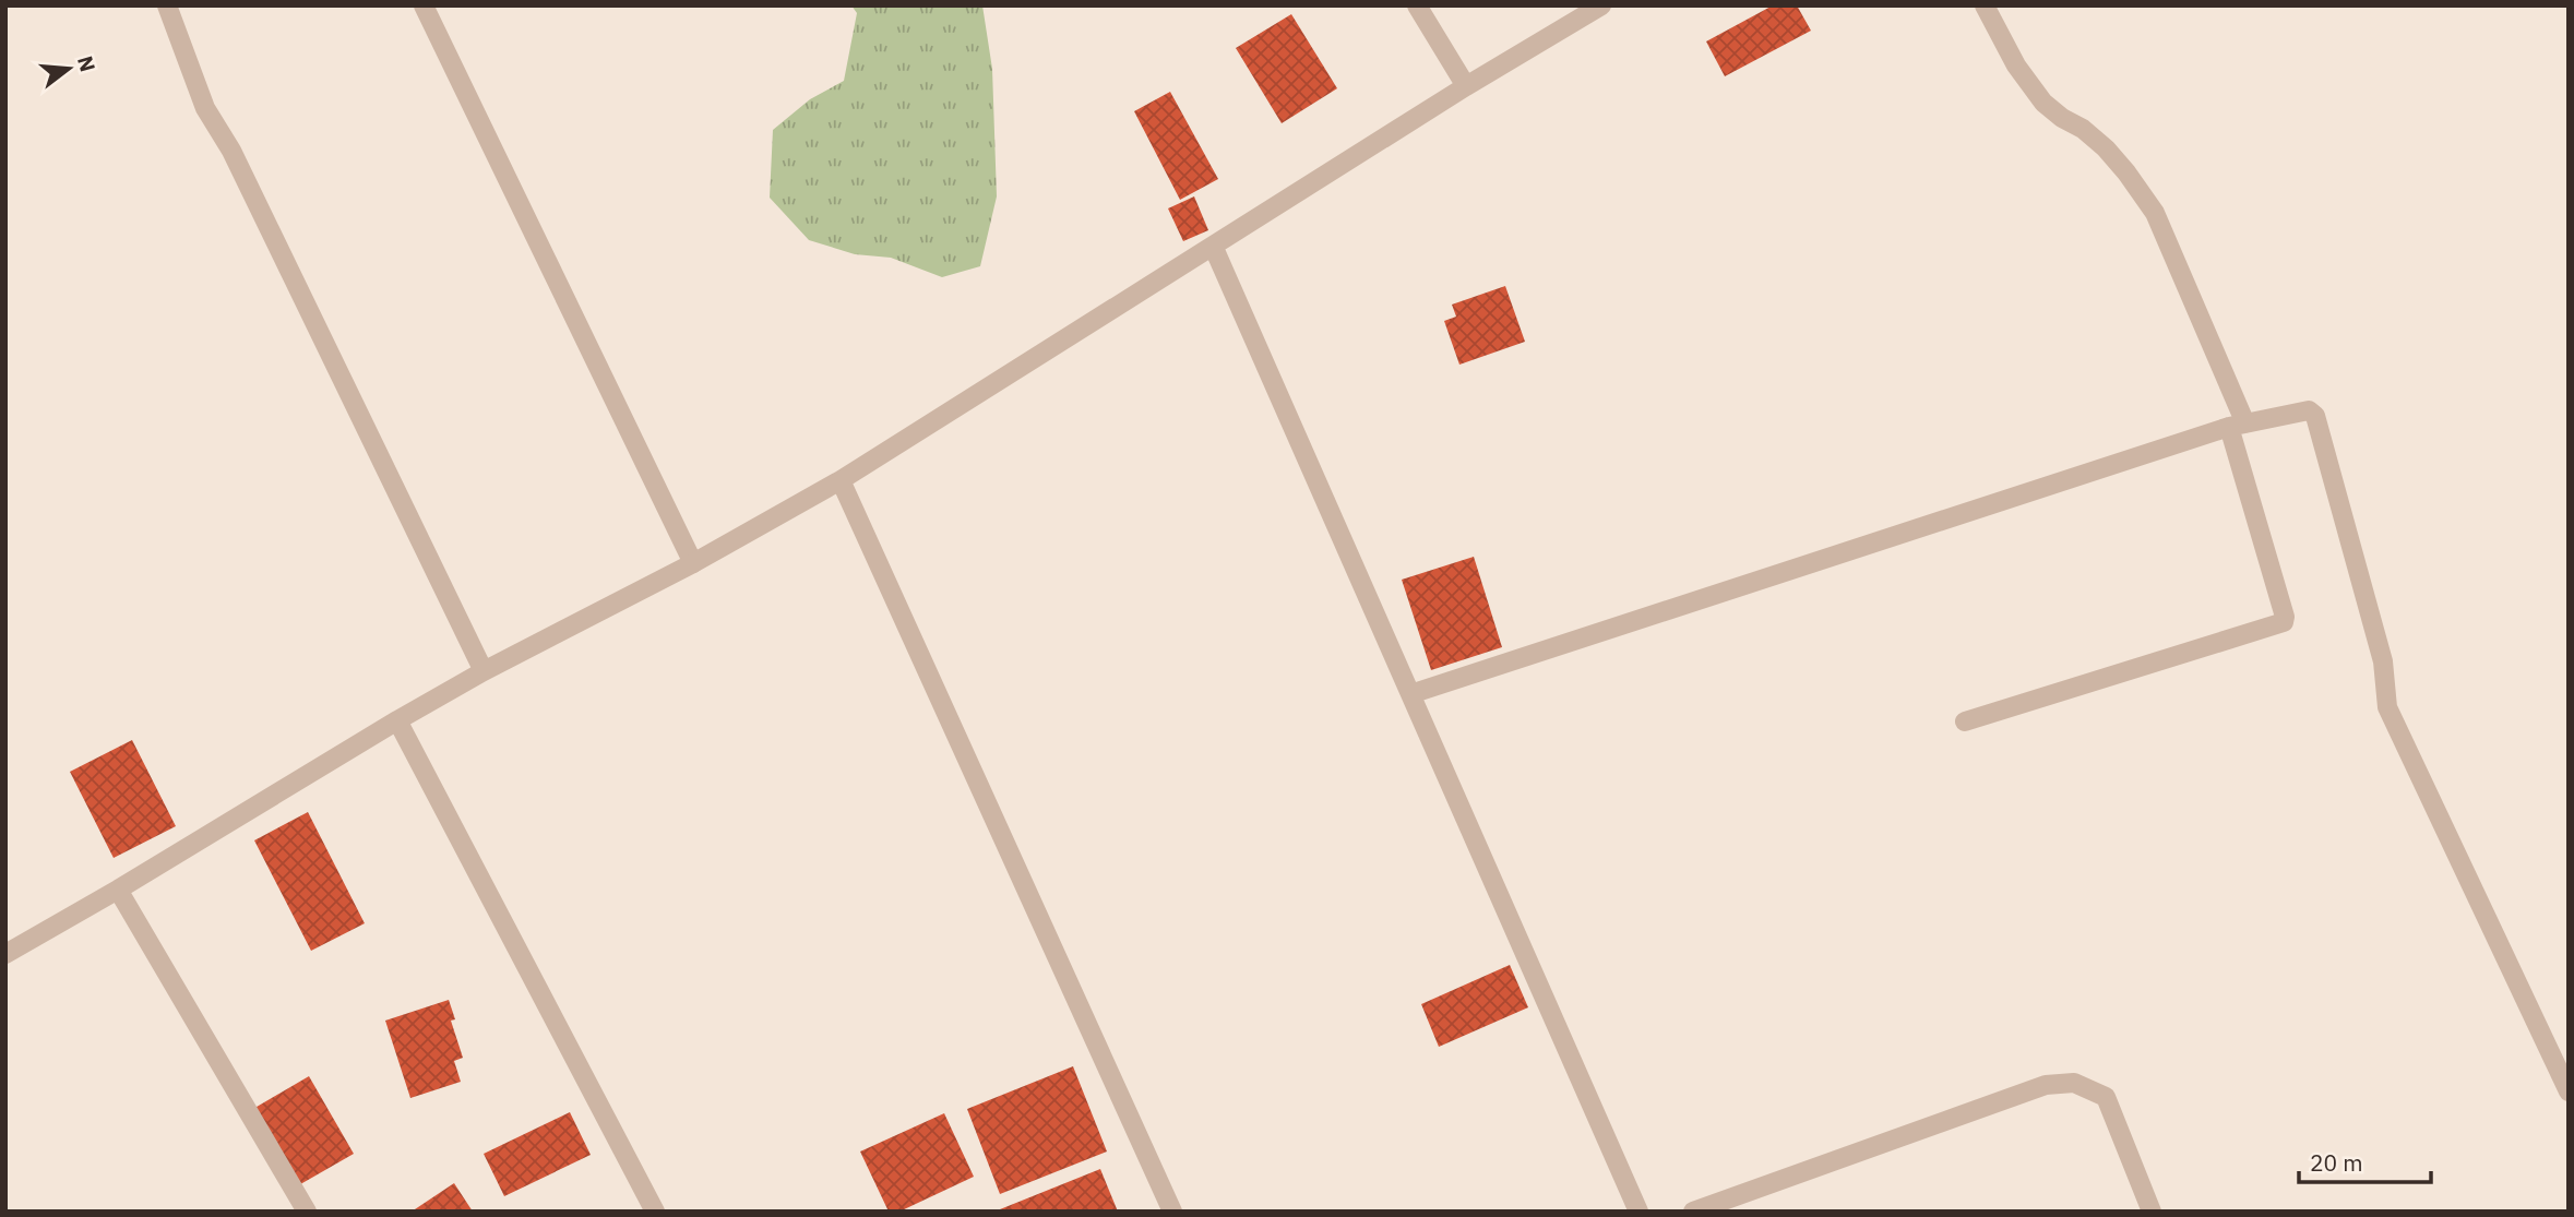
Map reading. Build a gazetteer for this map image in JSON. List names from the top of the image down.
{
  "scale_bar": "20 m",
  "north": "right"
}
